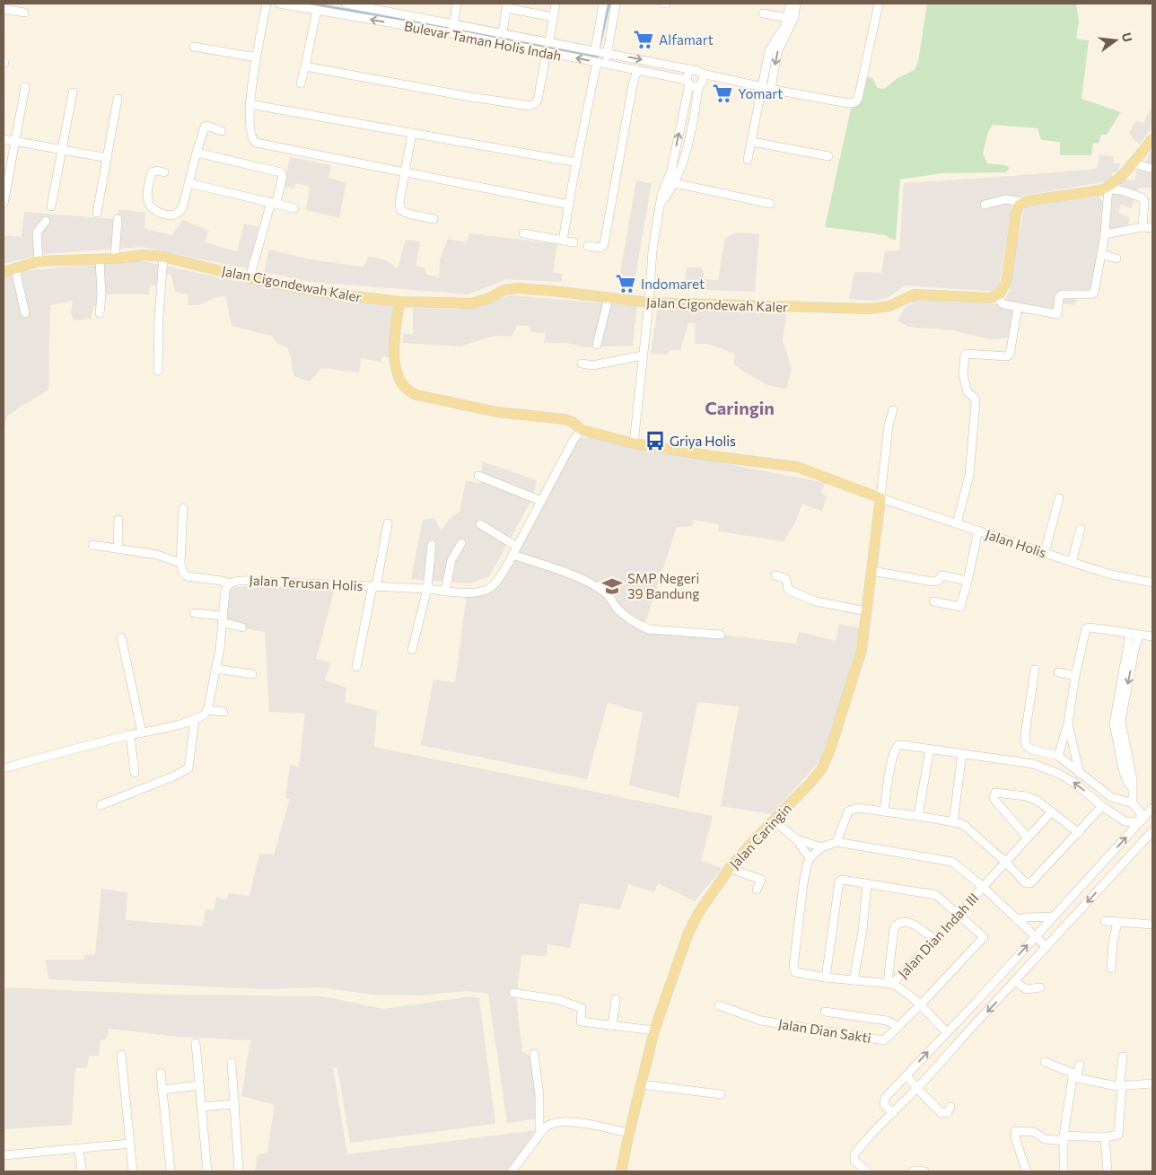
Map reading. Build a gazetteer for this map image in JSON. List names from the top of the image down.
{
  "streets": {
    "main road": ["Jalan Cigondewah Kaler", "Jalan Caringin"],
    "street": [
      "Bulevar Taman Holis Indah",
      "Jalan Holis",
      "Jalan Terusan Holis",
      "Jalan Dian Indah III",
      "Jalan Dian Sakti"
    ]
  },
  "crossings": [
    ["Jalan Holis", "Jalan Caringin"],
    ["Jalan Dian Indah III", "Jalan Dian Sakti"]
  ],
  "districts": ["Caringin"],
  "places": {
    "supermarket": ["Alfamart", "Yomart", "Indomaret"],
    "bus stop": ["Griya Holis"],
    "school or university": ["SMP Negeri 39 Bandung"]
  },
  "north": "right"
}
